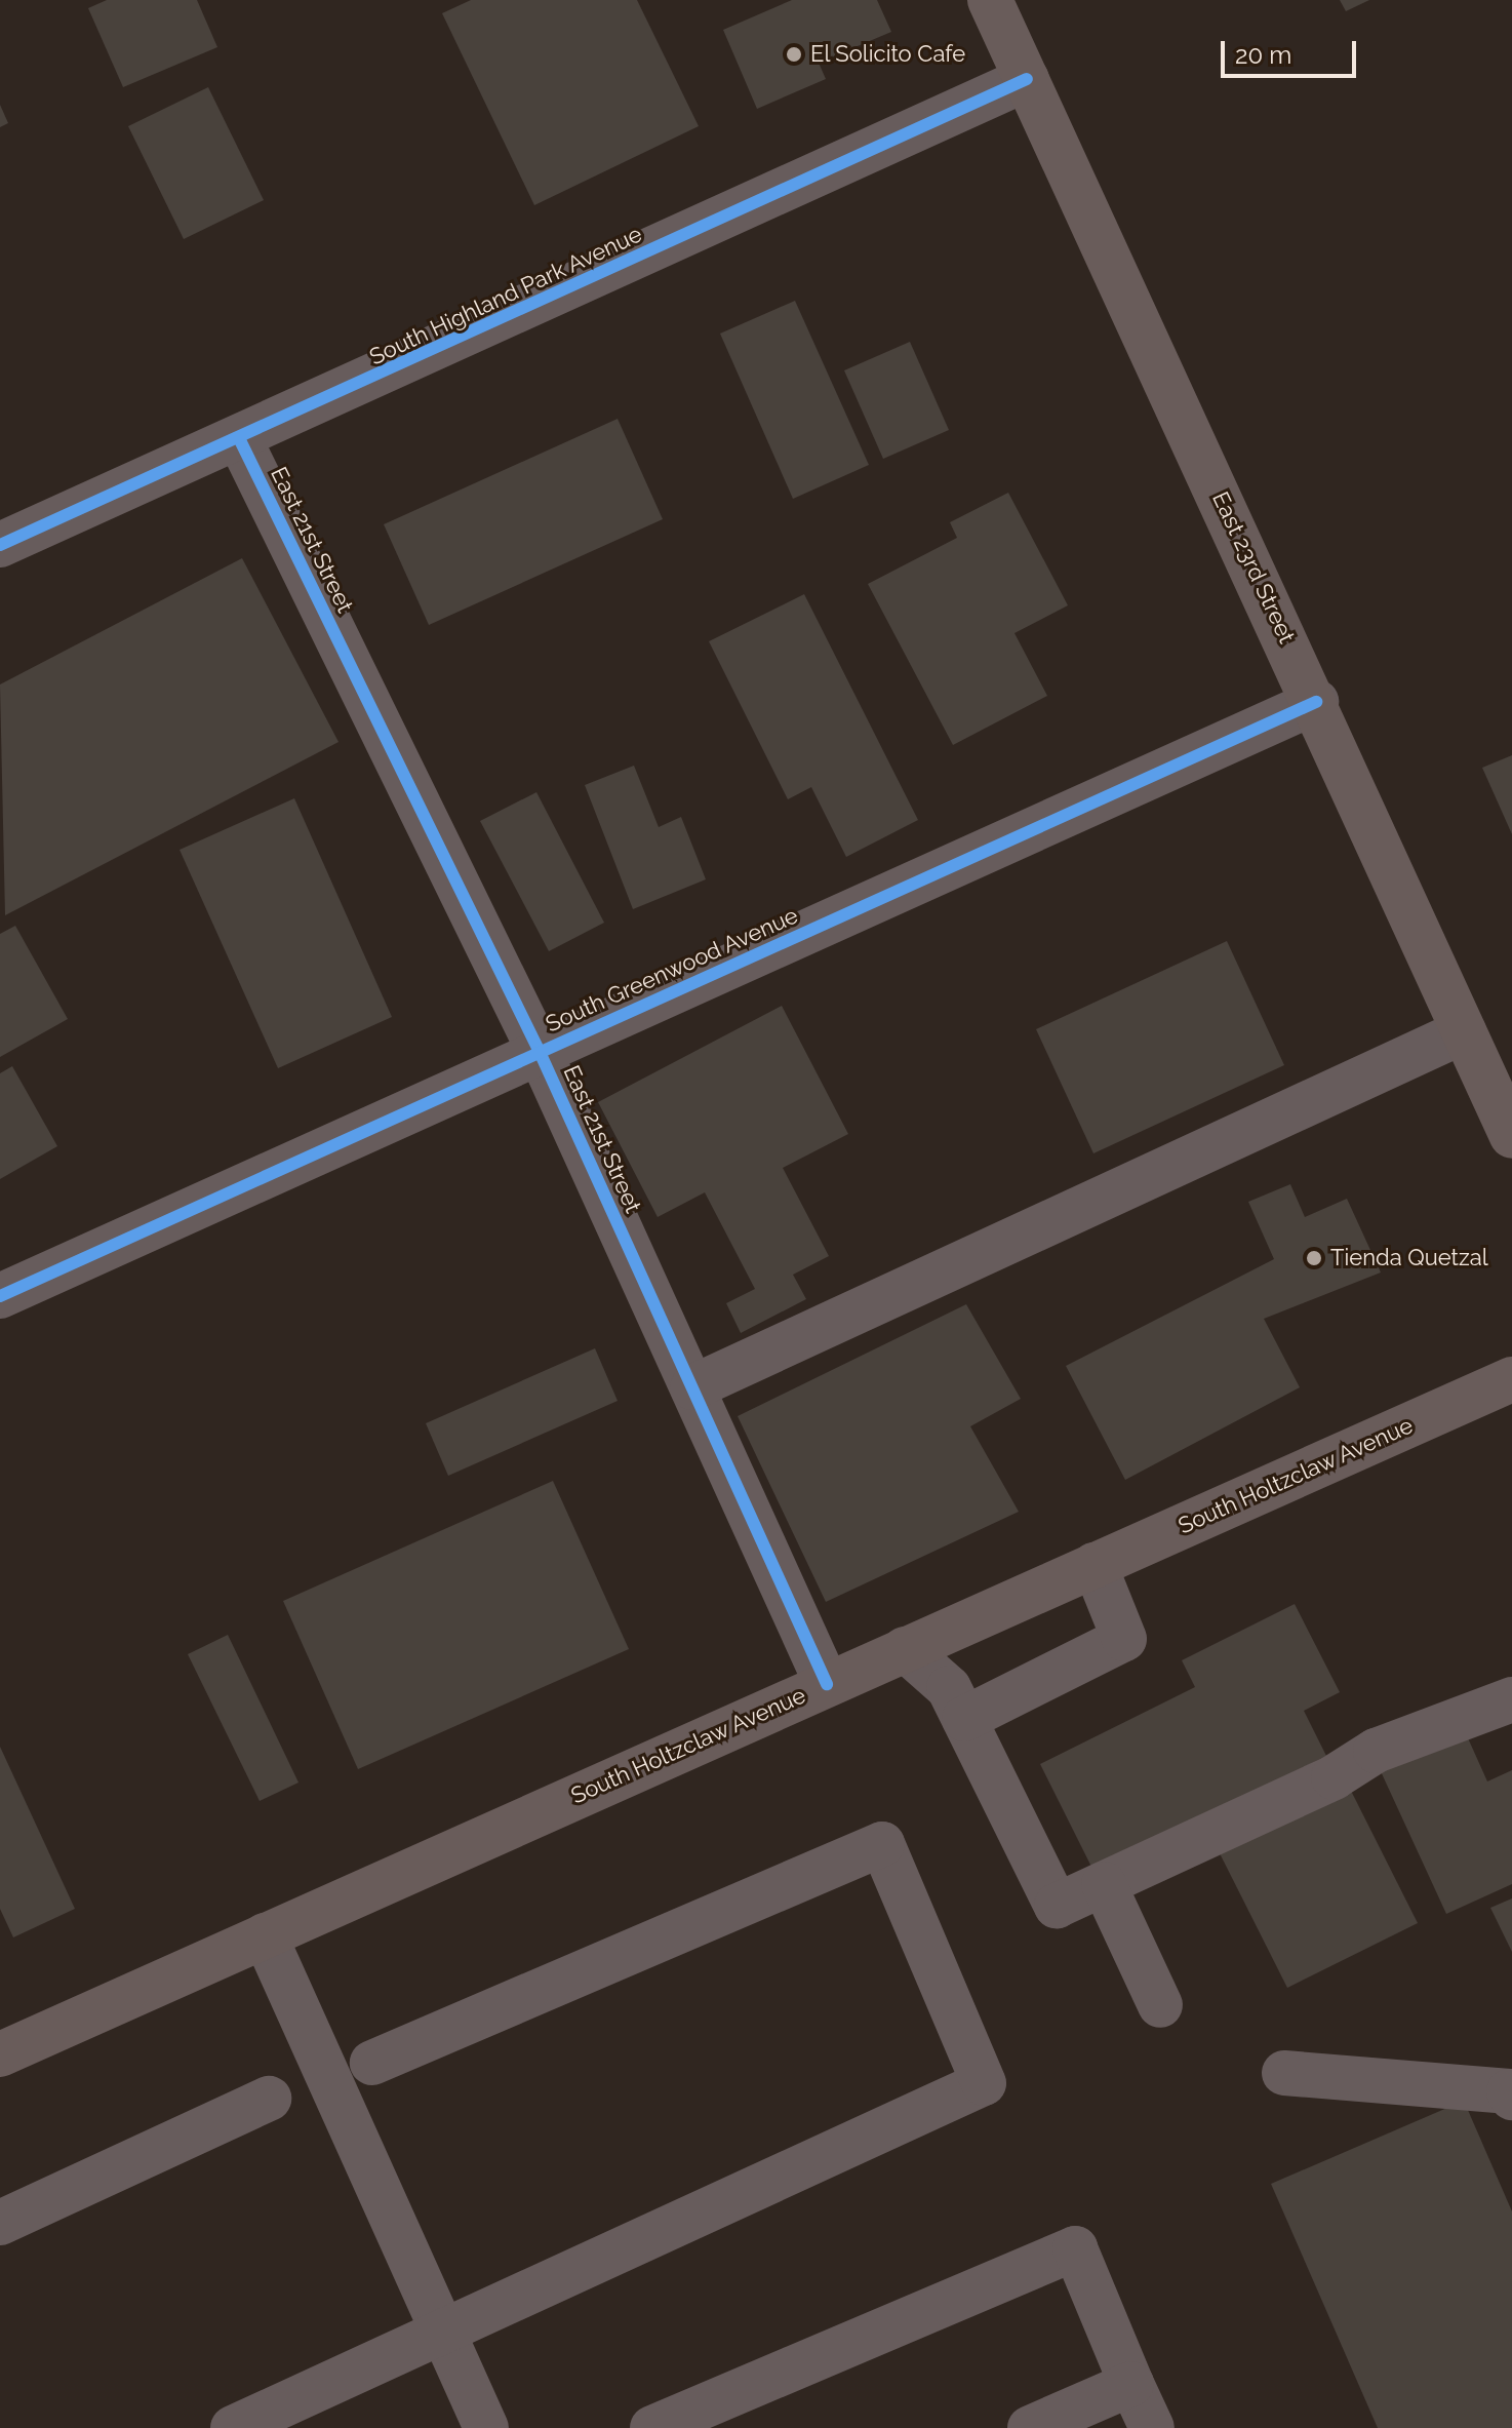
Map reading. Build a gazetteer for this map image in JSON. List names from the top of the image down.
{
  "streets": {
    "main road": ["East 23rd Street", "South Holtzclaw Avenue"],
    "street": ["South Highland Park Avenue", "East 21st Street", "South Greenwood Avenue"]
  },
  "crossings": [
    ["South Highland Park Avenue", "East 21st Street"],
    ["South Highland Park Avenue", "East 23rd Street"],
    ["East 21st Street", "South Greenwood Avenue"],
    ["East 21st Street", "South Holtzclaw Avenue"],
    ["East 23rd Street", "South Greenwood Avenue"]
  ],
  "places": ["El Solicito Cafe", "Tienda Quetzal"],
  "scale_bar": "20 m"
}
